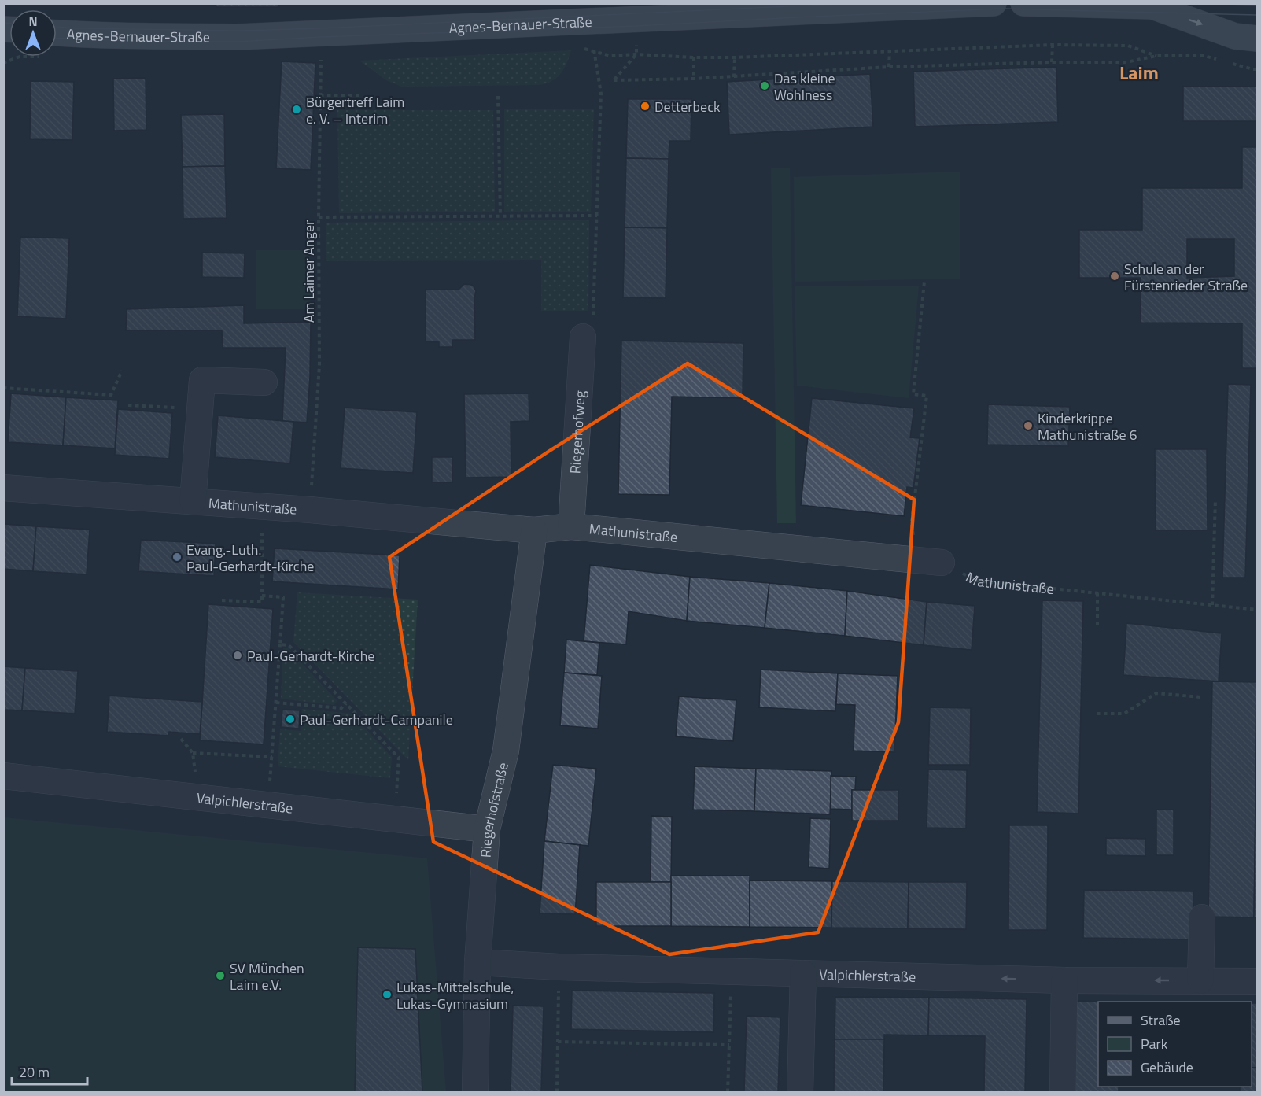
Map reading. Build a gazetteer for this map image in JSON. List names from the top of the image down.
{
  "streets": {
    "main road": ["Agnes-Bernauer-Straße"],
    "street": [
      "Riegerhofweg",
      "Mathunistraße",
      "Valpichlerstraße",
      "Riegerhofstraße"
    ],
    "path": ["Am Laimer Anger"]
  },
  "crossings": [
    ["Agnes-Bernauer-Straße", "Am Laimer Anger"],
    ["Am Laimer Anger", "Mathunistraße"],
    ["Riegerhofweg", "Mathunistraße"],
    ["Mathunistraße", "Riegerhofstraße"],
    ["Valpichlerstraße", "Riegerhofstraße"]
  ],
  "districts": ["Laim"],
  "places": [
    "Das kleine Wohlness",
    "Detterbeck",
    "Bürgertreff Laim e. V. – Interim",
    "Schule an der Fürstenrieder Straße",
    "Kinderkrippe Mathunistraße 6",
    "Evang.-Luth. Paul-Gerhardt-Kirche",
    "Paul-Gerhardt-Kirche",
    "Paul-Gerhardt-Campanile",
    "SV München Laim e.V.",
    "Lukas-Mittelschule, Lukas-Gymnasium"
  ],
  "legend": ["Straße", "Park", "Gebäude"],
  "scale_bar": "20 m",
  "north": "top"
}
